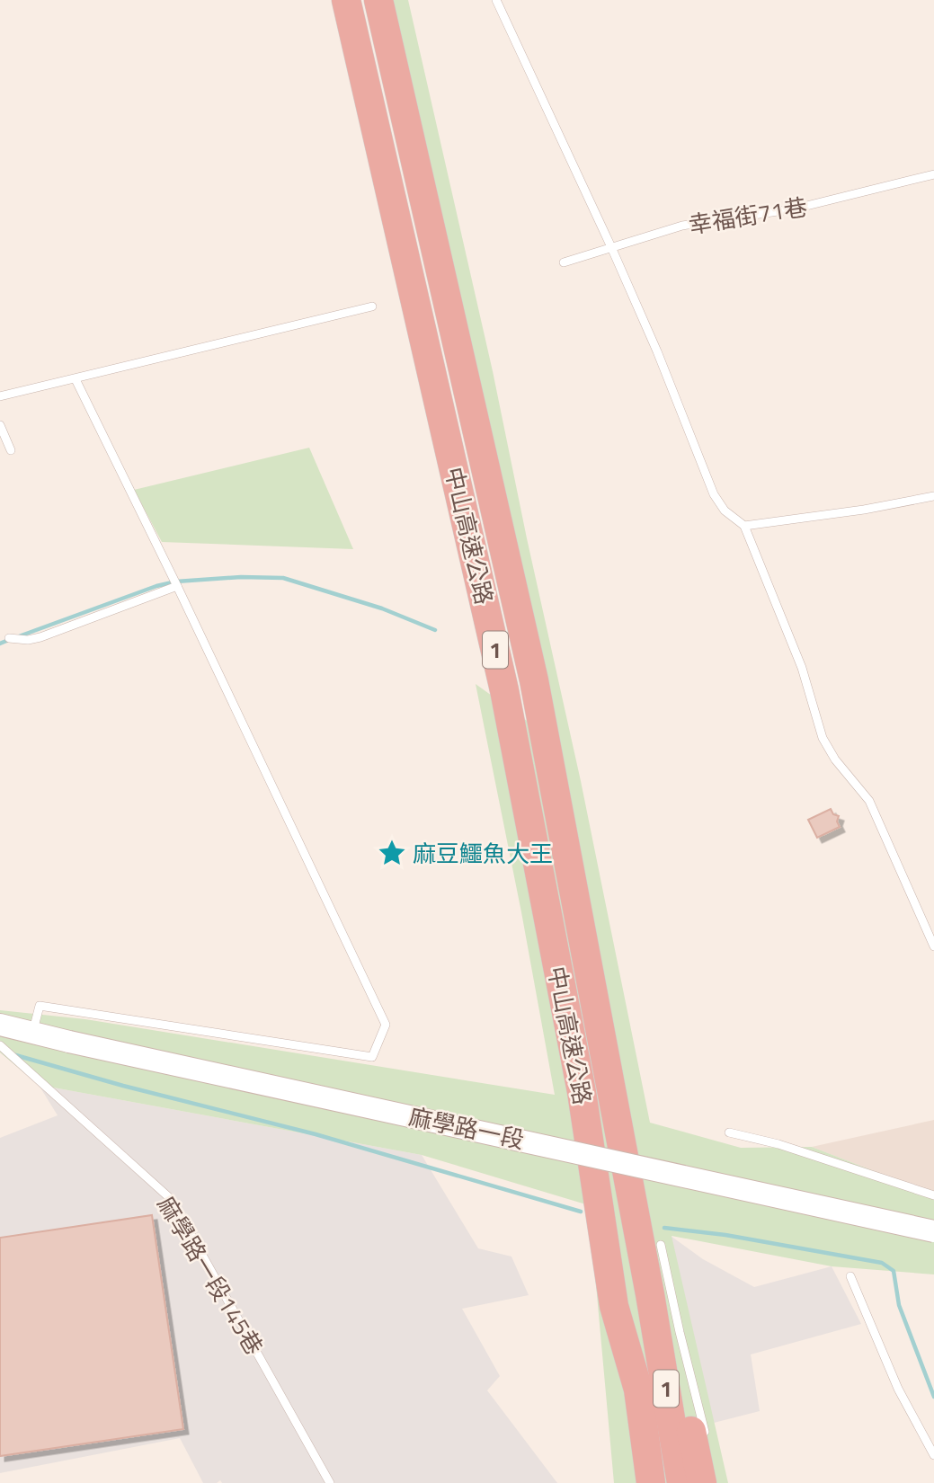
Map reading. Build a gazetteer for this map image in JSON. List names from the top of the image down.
{
  "streets": {
    "highway": ["中山高速公路", "1"],
    "main road": ["麻學路一段"],
    "lane": ["幸福街71巷", "麻學路一段145巷"]
  },
  "places": {
    "place": ["麻豆鱷魚大王"]
  }
}
